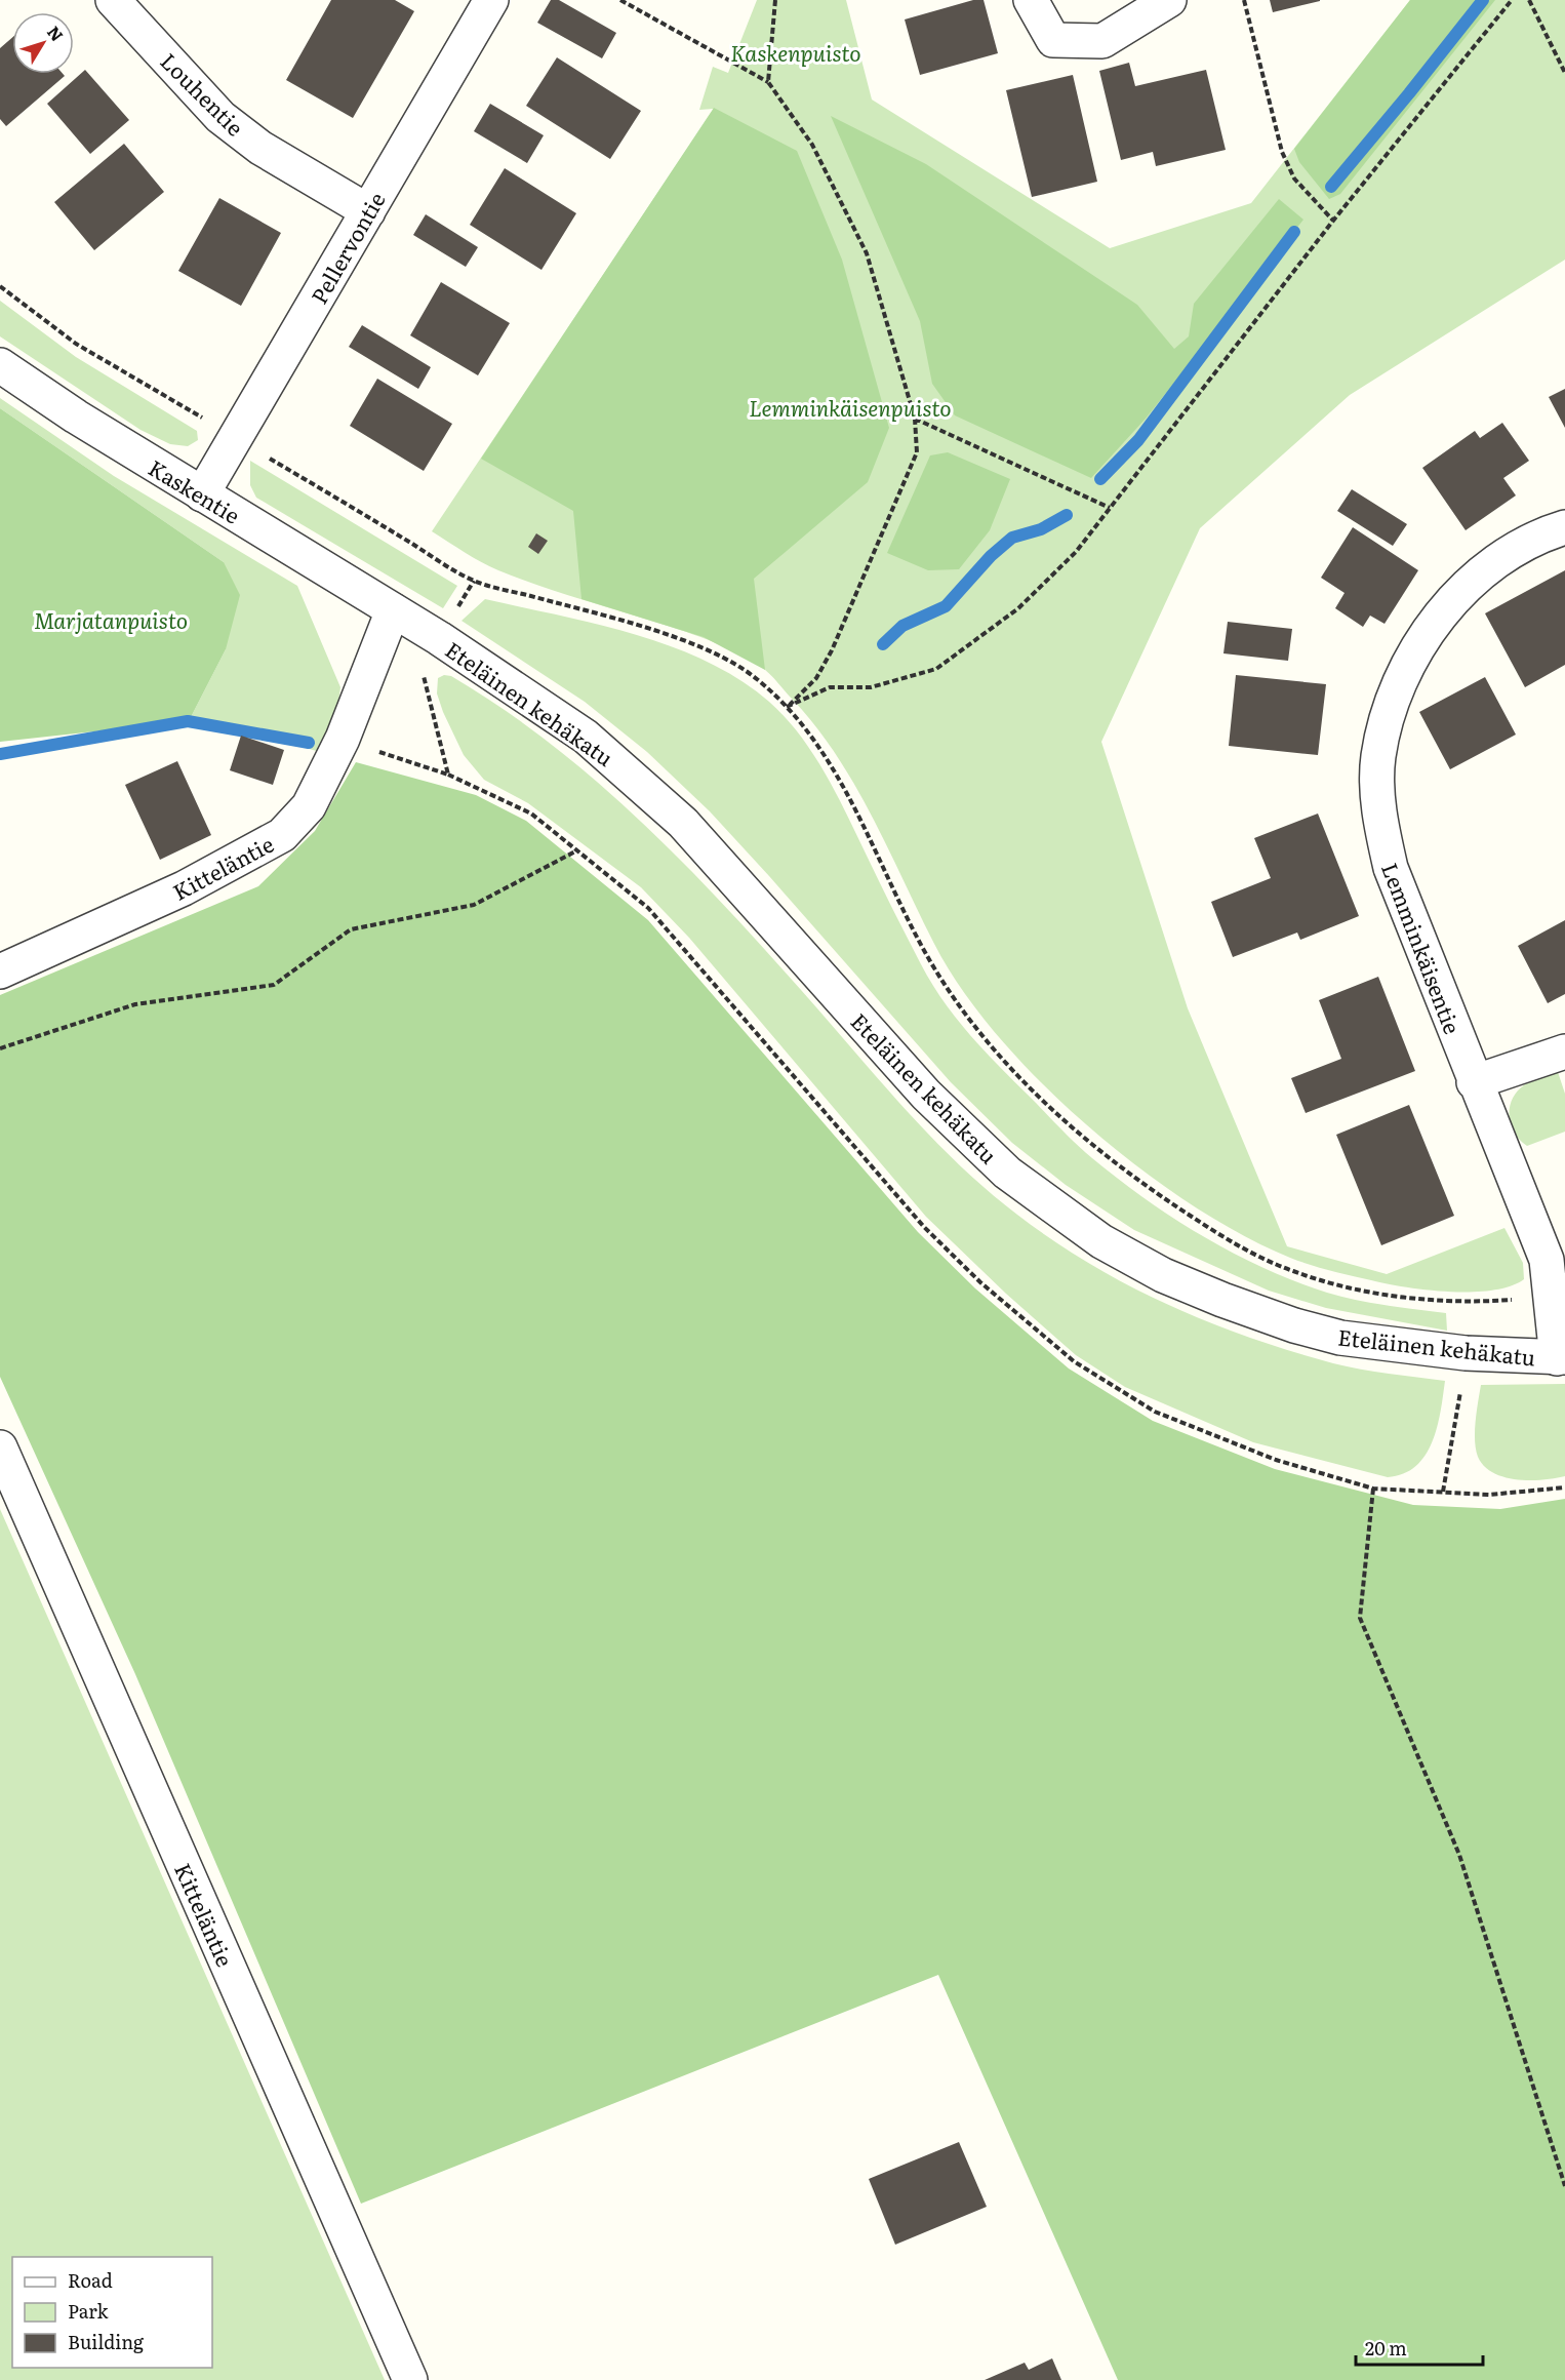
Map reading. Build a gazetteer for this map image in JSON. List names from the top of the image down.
{
  "streets": {
    "street": [
      "Louhentie",
      "Pellervontie",
      "Kaskentie",
      "Eteläinen kehäkatu",
      "Kitteläntie",
      "Lemminkäisentie"
    ]
  },
  "crossings": [
    ["Louhentie", "Pellervontie"],
    ["Pellervontie", "Kaskentie"],
    ["Kaskentie", "Eteläinen kehäkatu"],
    ["Kaskentie", "Kitteläntie"],
    ["Eteläinen kehäkatu", "Kitteläntie"],
    ["Eteläinen kehäkatu", "Lemminkäisentie"]
  ],
  "parks": ["Kaskenpuisto", "Lemminkäisenpuisto", "Marjatanpuisto"],
  "legend": ["Road", "Park", "Building"],
  "scale_bar": "20 m",
  "north": "top right"
}
